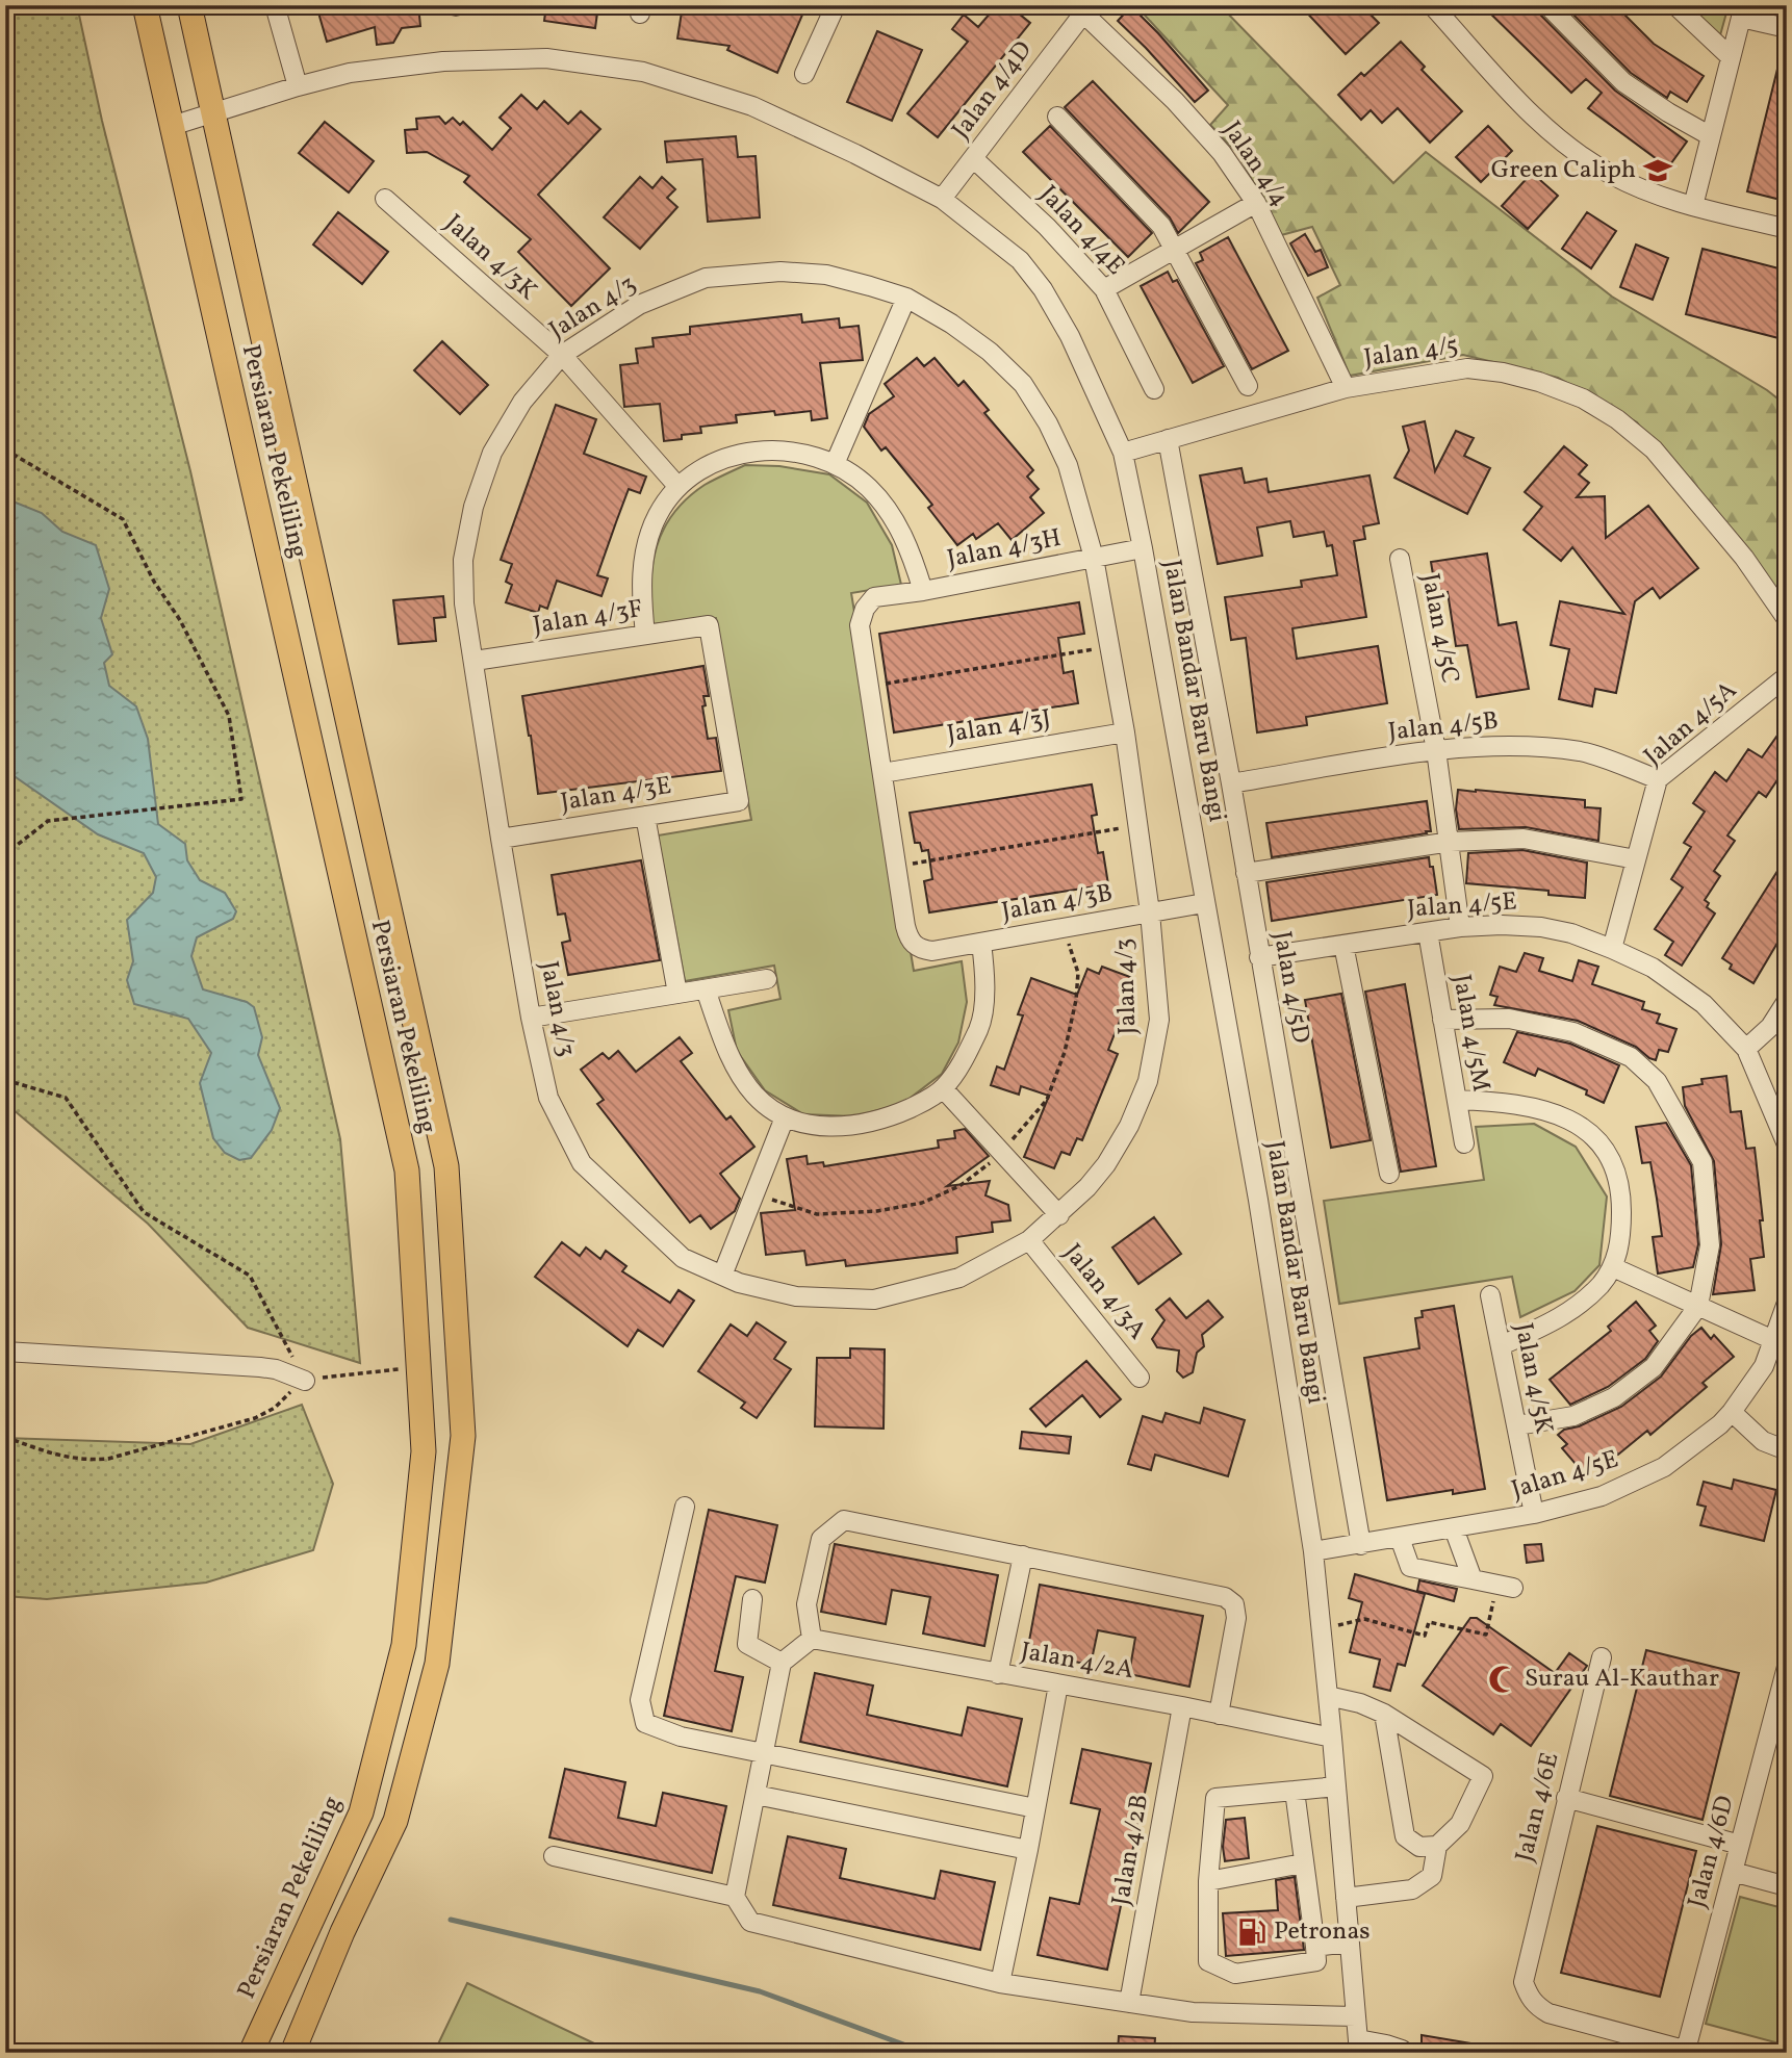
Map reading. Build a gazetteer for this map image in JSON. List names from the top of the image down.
{
  "streets": {
    "main road": ["Persiaran Pekeliling"],
    "street": [
      "Jalan 4/4D",
      "Jalan 4/4",
      "Jalan 4/4E",
      "Jalan 4/3K",
      "Jalan 4/3",
      "Jalan 4/5",
      "Jalan 4/3H",
      "Jalan 4/3F",
      "Jalan 4/5C",
      "Jalan Bandar Baru Bangi",
      "Jalan 4/5A",
      "Jalan 4/3J",
      "Jalan 4/5B",
      "Jalan 4/3E",
      "Jalan 4/3B",
      "Jalan 4/5E",
      "Jalan 4/5D",
      "Jalan 4/5M",
      "Jalan 4/3A",
      "Jalan 4/5K",
      "Jalan 4/2A",
      "Jalan 4/6E",
      "Jalan 4/2B",
      "Jalan 4/6D"
    ]
  },
  "crossings": [
    ["Jalan 4/4D", "Jalan 4/4"],
    ["Jalan 4/4D", "Jalan 4/4E"],
    ["Jalan 4/4D", "Jalan Bandar Baru Bangi"],
    ["Jalan 4/4", "Jalan 4/5"],
    ["Jalan 4/3K", "Jalan 4/3"],
    ["Jalan 4/3", "Jalan 4/3H"],
    ["Jalan 4/3", "Jalan 4/3F"],
    ["Jalan 4/3", "Jalan 4/3J"],
    ["Jalan 4/3", "Jalan 4/3E"],
    ["Jalan 4/3", "Jalan 4/3B"],
    ["Jalan 4/3", "Jalan 4/3A"],
    ["Jalan 4/5", "Jalan Bandar Baru Bangi"],
    ["Jalan 4/5", "Jalan 4/5D"],
    ["Persiaran Pekeliling", "Jalan Bandar Baru Bangi"],
    ["Jalan 4/3H", "Jalan Bandar Baru Bangi"],
    ["Jalan 4/3H", "Jalan 4/3J"],
    ["Jalan 4/3F", "Jalan 4/3E"],
    ["Jalan 4/5C", "Jalan 4/5B"],
    ["Jalan 4/5C", "Jalan 4/5E"],
    ["Jalan Bandar Baru Bangi", "Jalan 4/3B"],
    ["Jalan Bandar Baru Bangi", "Jalan 4/5E"],
    ["Jalan Bandar Baru Bangi", "Jalan 4/2A"],
    ["Jalan 4/5A", "Jalan 4/5B"],
    ["Jalan 4/5A", "Jalan 4/5E"],
    ["Jalan 4/5B", "Jalan 4/5D"],
    ["Jalan 4/5E", "Jalan 4/5D"],
    ["Jalan 4/5E", "Jalan 4/5M"],
    ["Jalan 4/5E", "Jalan 4/5K"],
    ["Jalan 4/2A", "Jalan 4/2B"],
    ["Jalan 4/6E", "Jalan 4/6D"]
  ],
  "places": {
    "school or university": ["Green Caliph"],
    "mosque": ["Surau Al-Kauthar"],
    "fuel station": ["Petronas"]
  }
}
